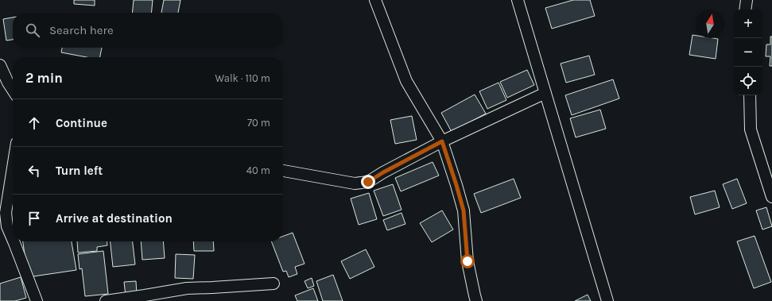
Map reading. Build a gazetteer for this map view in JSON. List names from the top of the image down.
{
  "north": "top",
  "page": {
    "map_buttons": ["+", "−"],
    "search": "Search here",
    "heading": ["2 min", "Walk · 110 m"],
    "list": [
      ["Continue", "70 m"],
      ["Turn left", "40 m"],
      "Arrive at destination"
    ]
  }
}
